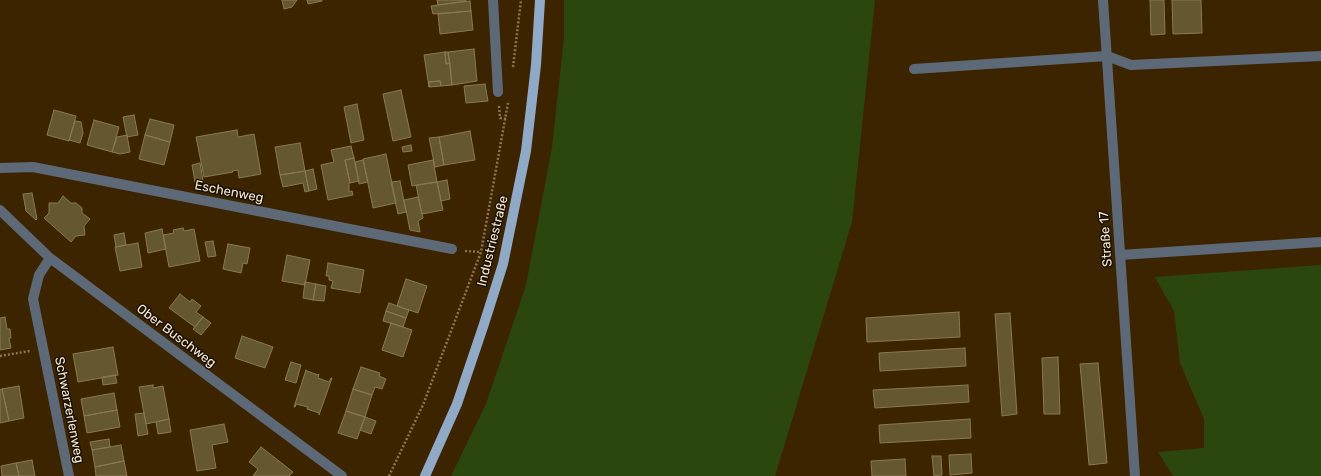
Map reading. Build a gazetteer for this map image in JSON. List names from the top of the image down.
{
  "streets": {
    "main road": ["Industriestraße"],
    "street": [
      "Eschenweg",
      "Straße 17",
      "Ober Buschweg",
      "Schwarzerlenweg"
    ]
  },
  "crossings": [
    ["Ober Buschweg", "Schwarzerlenweg"]
  ]
}
